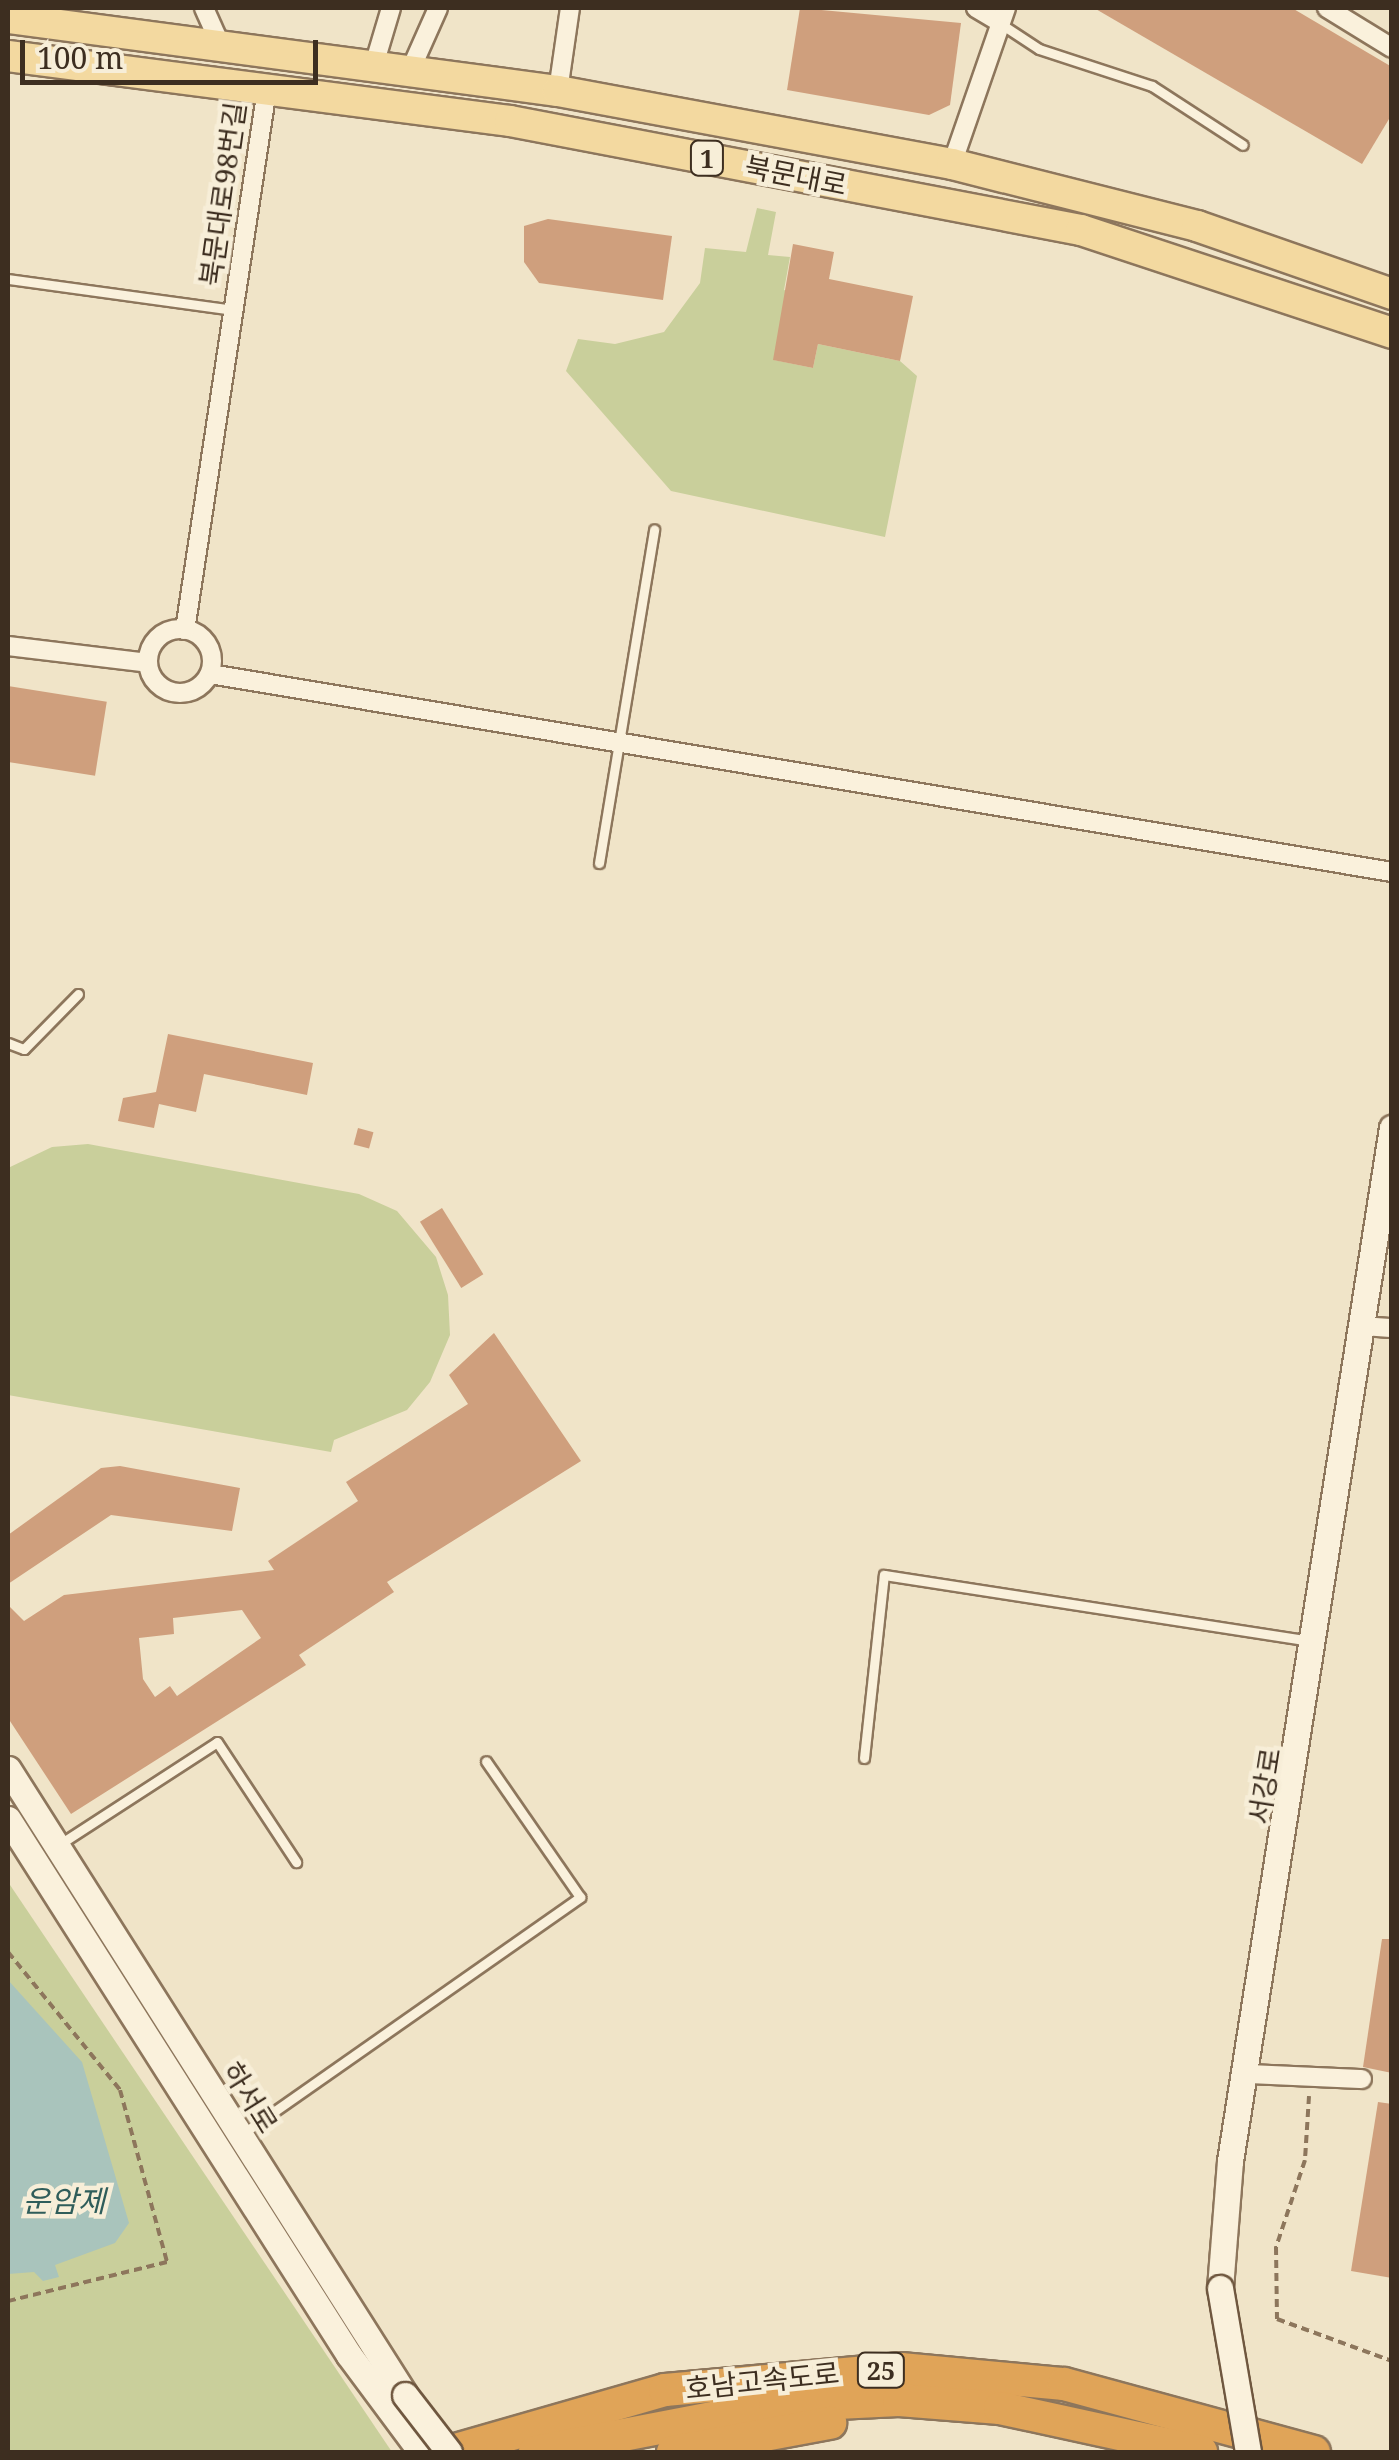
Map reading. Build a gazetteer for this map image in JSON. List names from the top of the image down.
{
  "streets": {
    "highway": ["25", "호남고속도로"],
    "main road": ["1", "북문대로"],
    "street": ["북문대로98번길", "서강로", "하서로"]
  },
  "crossings": [
    ["북문대로", "북문대로98번길"],
    ["하서로", "호남고속도로"]
  ],
  "water": ["운암제"],
  "scale_bar": "100 m"
}
